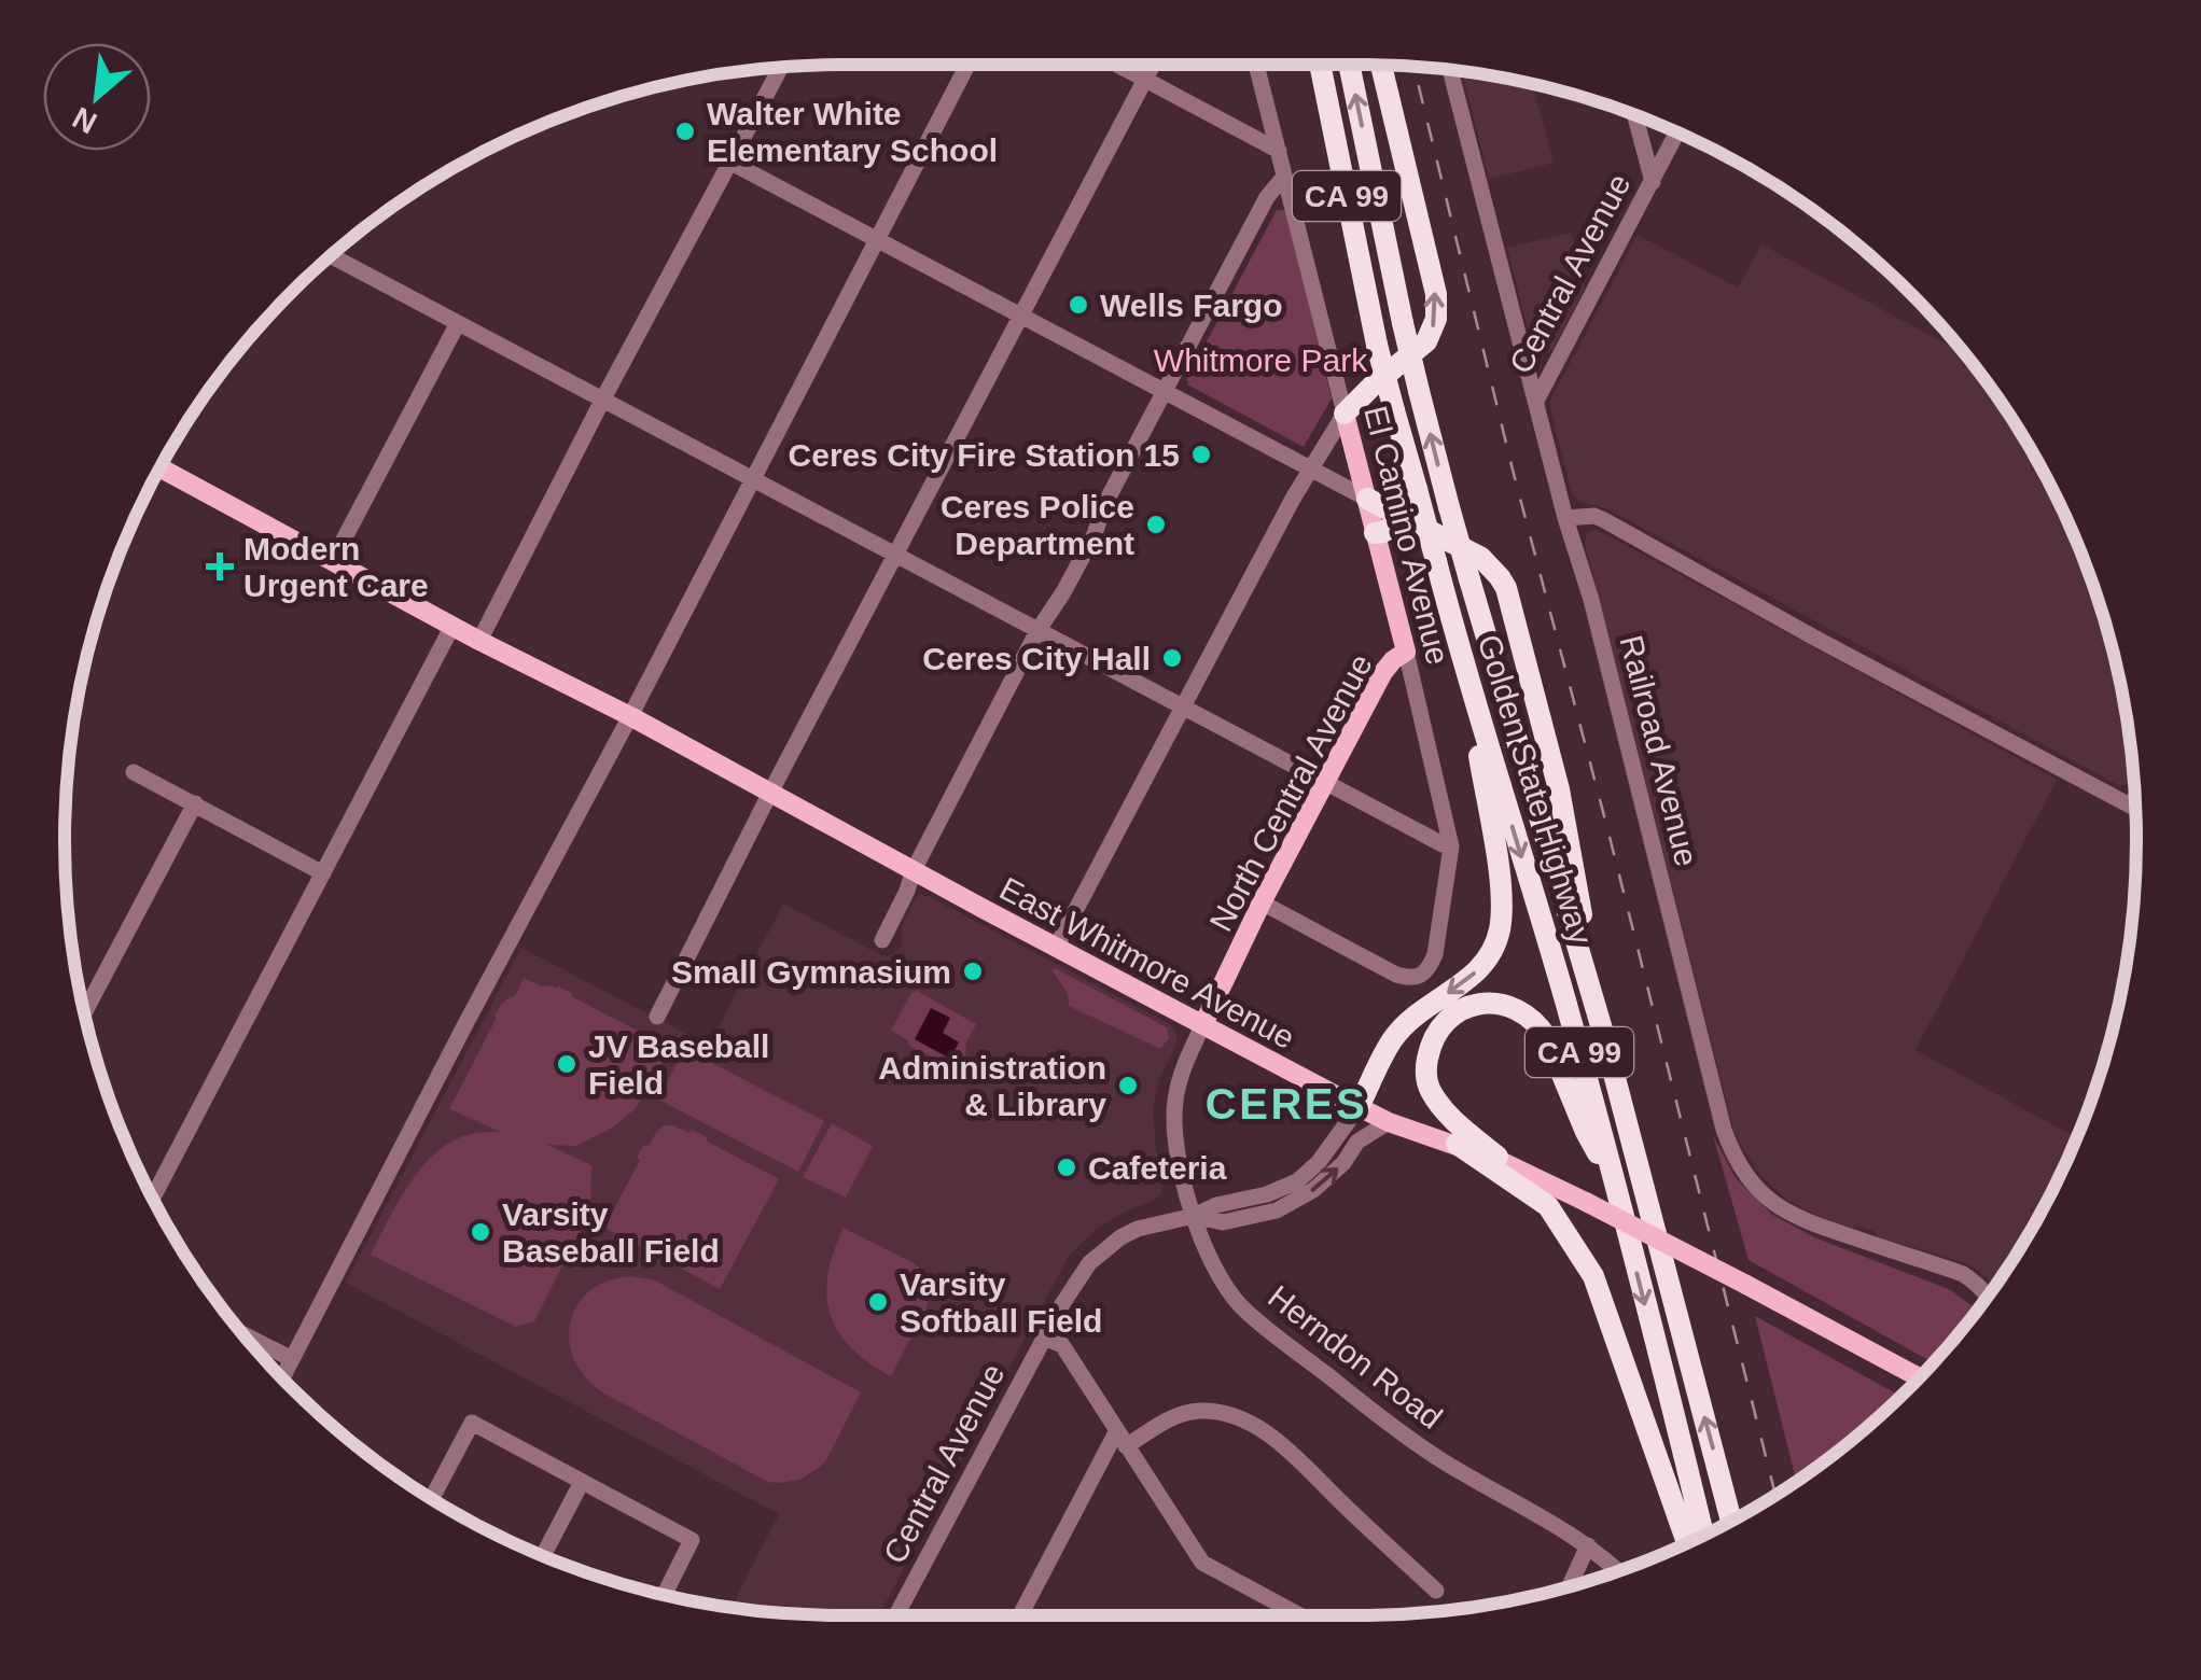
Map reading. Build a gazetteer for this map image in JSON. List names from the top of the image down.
{
  "streets": {
    "highway": ["CA 99", "Golden State Highway"],
    "main road": ["El Camino Avenue", "North Central Avenue", "East Whitmore Avenue"],
    "street": ["Central Avenue", "Railroad Avenue", "Herndon Road"]
  },
  "crossings": [
    ["Central Avenue", "Railroad Avenue"],
    ["Central Avenue", "Herndon Road"],
    ["El Camino Avenue", "North Central Avenue"],
    ["North Central Avenue", "East Whitmore Avenue"],
    ["North Central Avenue", "Herndon Road"],
    ["East Whitmore Avenue", "Herndon Road"]
  ],
  "districts": ["CERES"],
  "parks": ["Whitmore Park"],
  "places": {
    "other": [
      "Walter White Elementary School",
      "Wells Fargo",
      "Ceres City Fire Station 15",
      "Ceres Police Department",
      "Ceres City Hall",
      "Small Gymnasium",
      "JV Baseball Field",
      "Administration & Library",
      "Cafeteria",
      "Varsity Baseball Field",
      "Varsity Softball Field"
    ],
    "health": ["Modern Urgent Care"]
  },
  "north": "bottom left"
}
